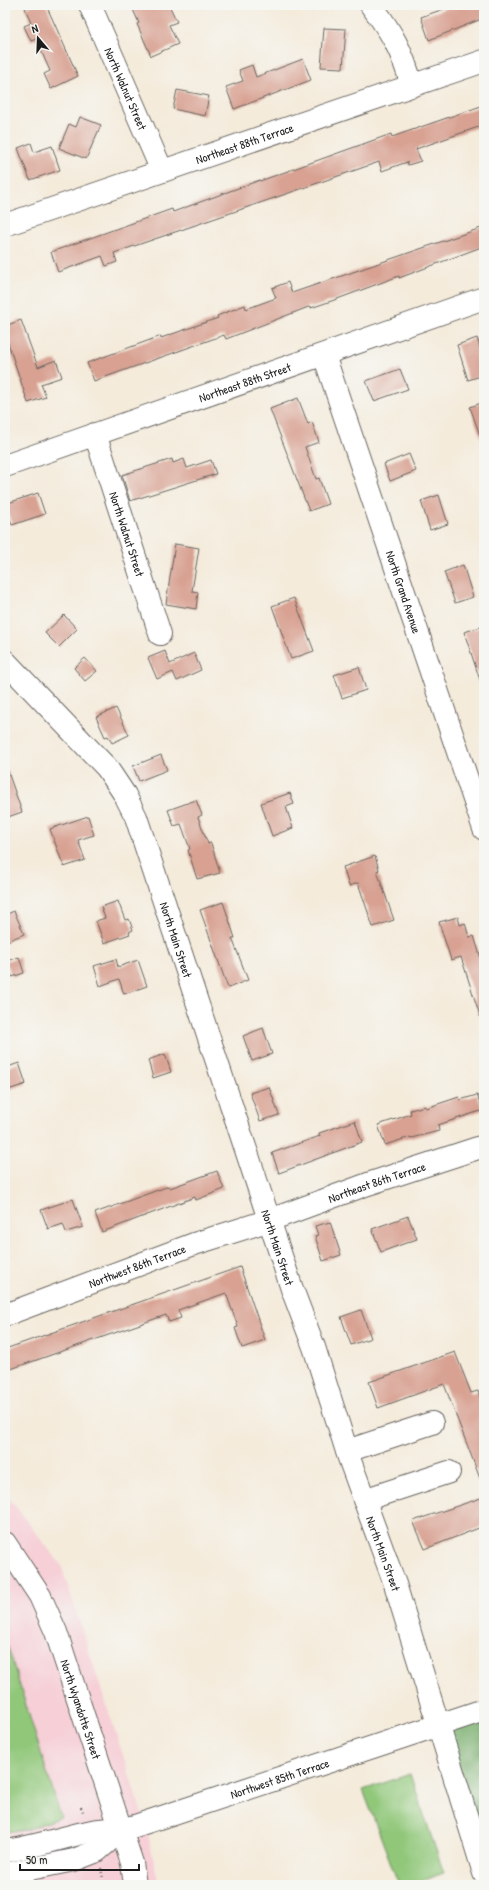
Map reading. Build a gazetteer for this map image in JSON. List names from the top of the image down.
{
  "streets": {
    "street": [
      "North Walnut Street",
      "Northeast 88th Terrace",
      "Northeast 88th Street",
      "North Grand Avenue",
      "North Main Street",
      "Northeast 86th Terrace",
      "Northwest 86th Terrace",
      "North Wyandotte Street",
      "Northwest 85th Terrace"
    ]
  },
  "crossings": [
    ["North Walnut Street", "Northeast 88th Terrace"],
    ["North Walnut Street", "Northeast 88th Street"],
    ["Northeast 88th Street", "North Grand Avenue"],
    ["North Main Street", "Northeast 86th Terrace"],
    ["North Main Street", "Northwest 86th Terrace"],
    ["North Main Street", "Northwest 85th Terrace"],
    ["Northeast 86th Terrace", "Northwest 86th Terrace"],
    ["North Wyandotte Street", "Northwest 85th Terrace"]
  ],
  "scale_bar": "50 m",
  "north": "top"
}
